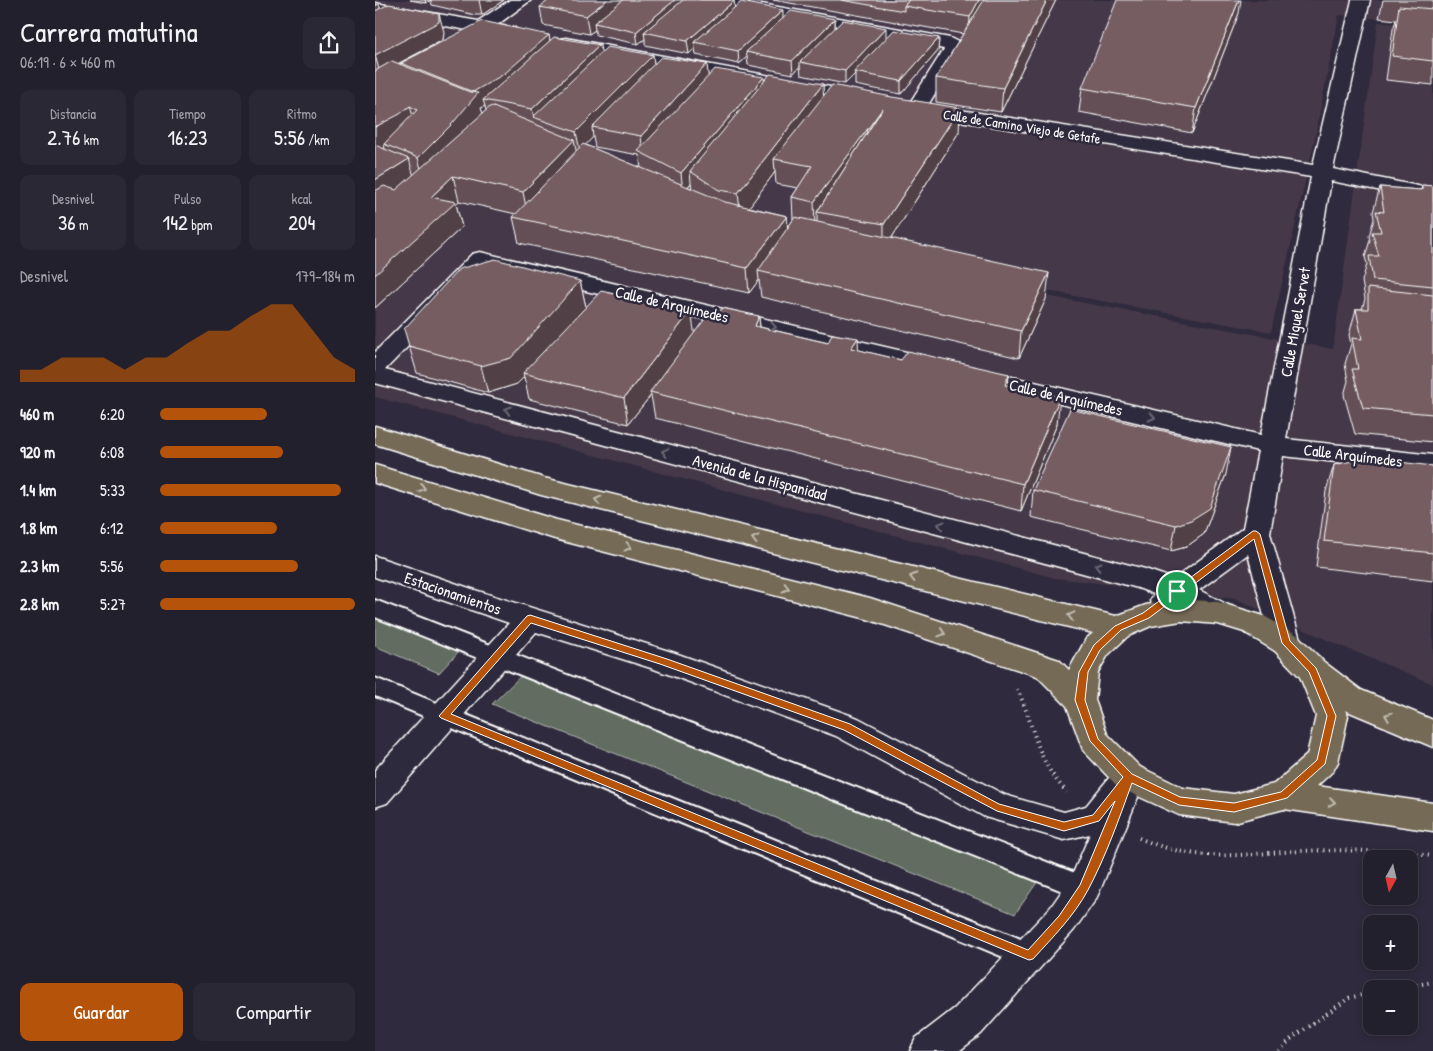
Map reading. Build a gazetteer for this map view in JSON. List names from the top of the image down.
{
  "streets": {
    "street": [
      "Calle de Camino Viejo de Getafe",
      "Calle de Arquímedes",
      "Calle Miguel Servet",
      "Calle Arquímedes",
      "Avenida de la Hispanidad",
      "Estacionamientos"
    ]
  },
  "crossings": [
    ["Calle de Camino Viejo de Getafe", "Calle Miguel Servet"],
    ["Calle de Arquímedes", "Calle Miguel Servet"],
    ["Calle de Arquímedes", "Calle Arquímedes"],
    ["Calle Miguel Servet", "Calle Arquímedes"]
  ],
  "one_way": ["Avenida de la Hispanidad"],
  "north": "bottom",
  "page": {
    "heading": ["Carrera matutina", "06:19 · 6 × 460 m"],
    "stats": [
      ["Distancia", "2.76 km"],
      ["Tiempo", "16:23"],
      ["Ritmo", "5:56 /km"],
      ["Desnivel", "36 m"],
      ["Pulso", "142 bpm"],
      ["kcal", "204"]
    ],
    "chart": ["Desnivel", "179–184 m"],
    "list": [
      {
        "name": "460 m",
        "note": "6:20"
      },
      {
        "name": "920 m",
        "note": "6:08"
      },
      {
        "name": "1.4 km",
        "note": "5:33"
      },
      {
        "name": "1.8 km",
        "note": "6:12"
      },
      {
        "name": "2.3 km",
        "note": "5:56"
      },
      {
        "name": "2.8 km",
        "note": "5:27"
      }
    ],
    "map_buttons": ["+", "−"],
    "buttons": ["Guardar", "Compartir"]
  }
}
